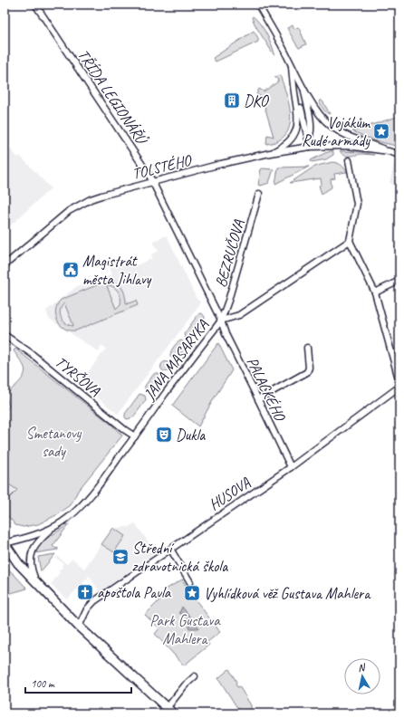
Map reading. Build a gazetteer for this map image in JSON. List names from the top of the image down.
{
  "streets": {
    "street": [
      "TŘÍDA LEGIONÁŘŮ",
      "TOLSTÉHO",
      "BEZRUČOVA",
      "JANA MASARYKA",
      "TYRŠOVA",
      "PALACKÉHO",
      "HUSOVA"
    ]
  },
  "crossings": [
    ["TŘÍDA LEGIONÁŘŮ", "TOLSTÉHO"],
    ["TŘÍDA LEGIONÁŘŮ", "BEZRUČOVA"],
    ["TŘÍDA LEGIONÁŘŮ", "JANA MASARYKA"],
    ["TŘÍDA LEGIONÁŘŮ", "PALACKÉHO"],
    ["BEZRUČOVA", "JANA MASARYKA"],
    ["BEZRUČOVA", "PALACKÉHO"],
    ["JANA MASARYKA", "TYRŠOVA"],
    ["JANA MASARYKA", "PALACKÉHO"],
    ["PALACKÉHO", "HUSOVA"]
  ],
  "parks": ["Smetanovy sady", "Park Gustava Mahlera"],
  "places": {
    "building": ["DKO"],
    "place": ["Vojákům Rudé armády", "Vyhlídková věž Gustava Mahlera"],
    "public building": ["Magistrát města Jihlavy"],
    "theatre": ["Dukla"],
    "school or university": ["Střední zdravotnická škola"],
    "church": ["apoštola Pavla"]
  },
  "scale_bar": "100 m",
  "north": "top"
}
